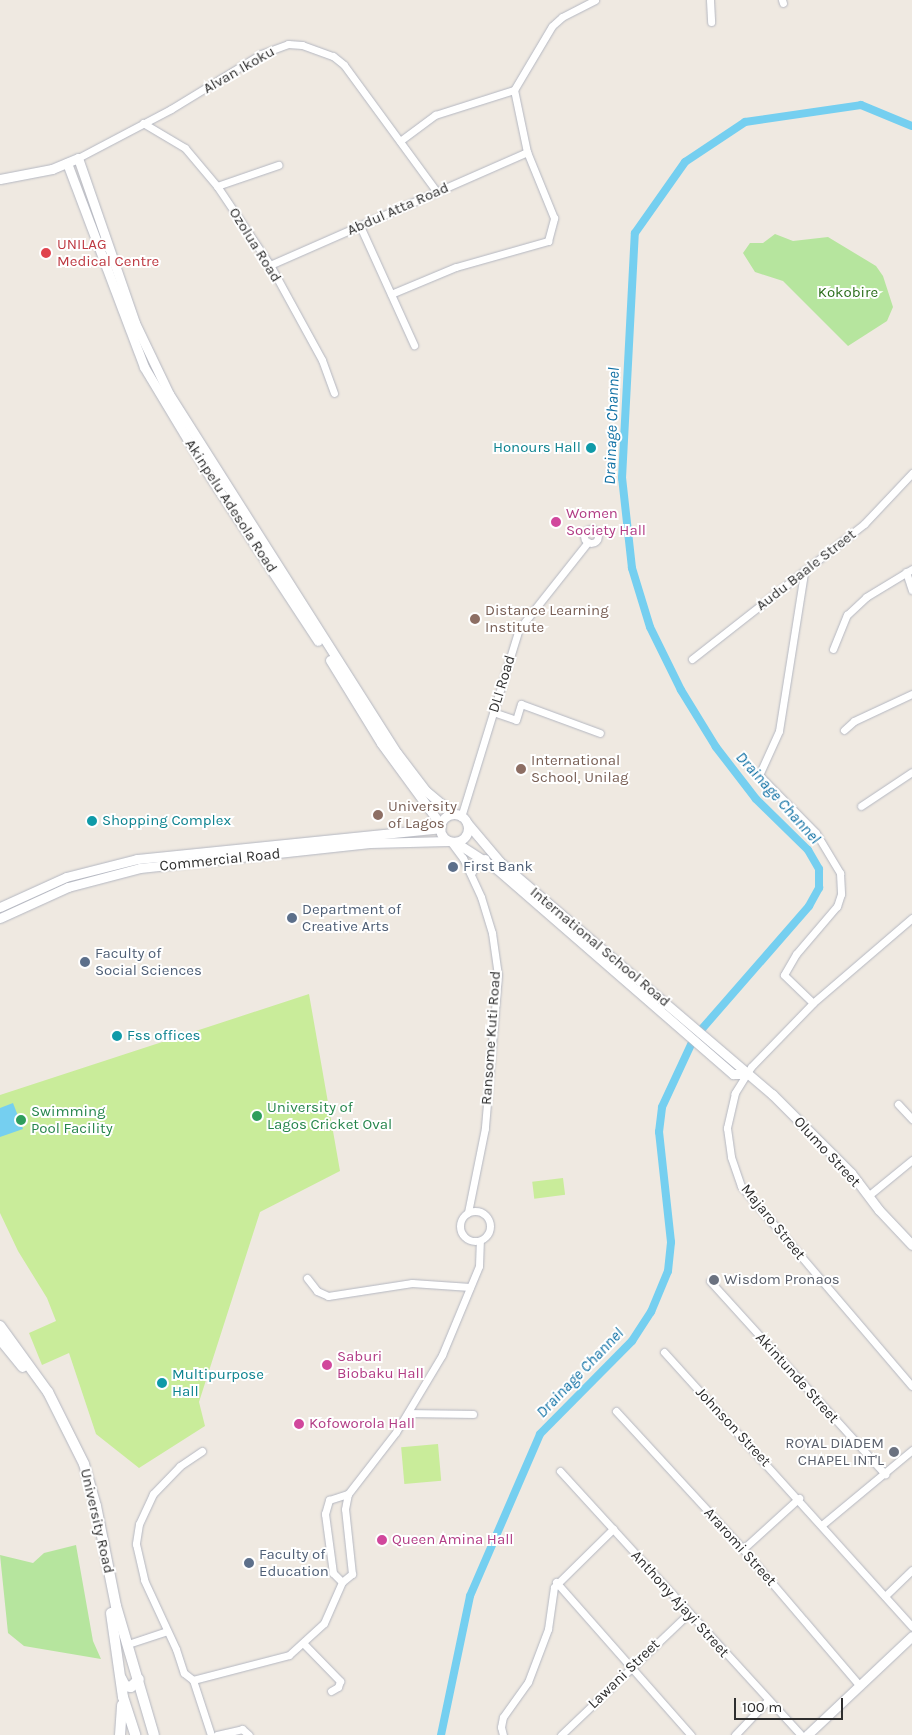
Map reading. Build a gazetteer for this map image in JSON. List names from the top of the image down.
{
  "streets": {
    "main road": ["University Road"],
    "street": [
      "Alvan Ikoku",
      "Abdul Atta Road",
      "Ozolua Road",
      "Akinpelu Adesola Road",
      "Audu Baale Street",
      "DLI Road",
      "Commercial Road",
      "International School Road",
      "Ransome Kuti Road",
      "Olumo Street",
      "Majaro Street",
      "Akintunde Street",
      "Johnson Street",
      "Araromi Street",
      "Anthony Ajayi Street",
      "Lawani Street"
    ]
  },
  "crossings": [
    ["Alvan Ikoku", "Abdul Atta Road"],
    ["Alvan Ikoku", "Ozolua Road"],
    ["Alvan Ikoku", "Akinpelu Adesola Road"],
    ["Abdul Atta Road", "Ozolua Road"],
    ["Akinpelu Adesola Road", "DLI Road"],
    ["Akinpelu Adesola Road", "Commercial Road"],
    ["Akinpelu Adesola Road", "International School Road"],
    ["Akinpelu Adesola Road", "Ransome Kuti Road"],
    ["DLI Road", "International School Road"],
    ["Commercial Road", "International School Road"],
    ["Commercial Road", "Ransome Kuti Road"],
    ["International School Road", "Ransome Kuti Road"],
    ["International School Road", "Olumo Street"],
    ["International School Road", "Majaro Street"],
    ["Olumo Street", "Majaro Street"],
    ["Anthony Ajayi Street", "Lawani Street"]
  ],
  "water": ["Drainage Channel"],
  "parks": ["Kokobire"],
  "places": [
    "UNILAG Medical Centre",
    "Honours Hall",
    "Women Society Hall",
    "Distance Learning Institute",
    "International School, Unilag",
    "University of Lagos",
    "Shopping Complex",
    "First Bank",
    "Department of Creative Arts",
    "Faculty of Social Sciences",
    "Fss offices",
    "University of Lagos Cricket Oval",
    "Swimming Pool Facility",
    "Wisdom Pronaos",
    "Saburi Biobaku Hall",
    "Multipurpose Hall",
    "Kofoworola Hall",
    "ROYAL DIADEM CHAPEL INT'L",
    "Queen Amina Hall",
    "Faculty of Education"
  ],
  "scale_bar": "100 m"
}
